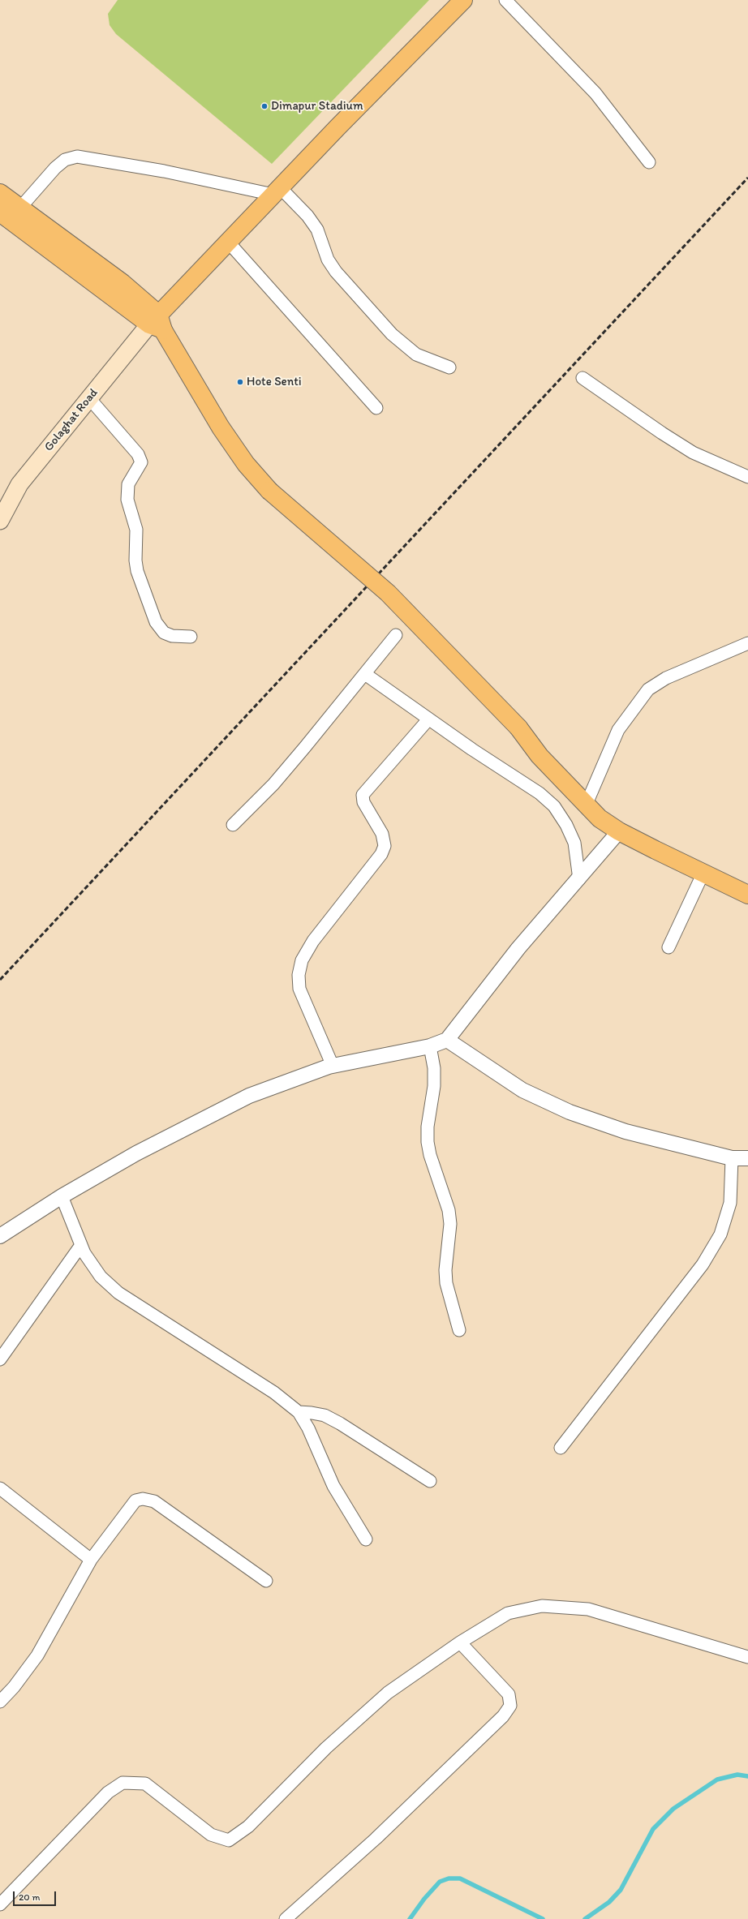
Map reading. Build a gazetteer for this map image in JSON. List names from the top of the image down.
{
  "streets": {
    "main road": ["Golaghat Road"]
  },
  "places": ["Dimapur Stadium", "Hote Senti"],
  "scale_bar": "20 m"
}
